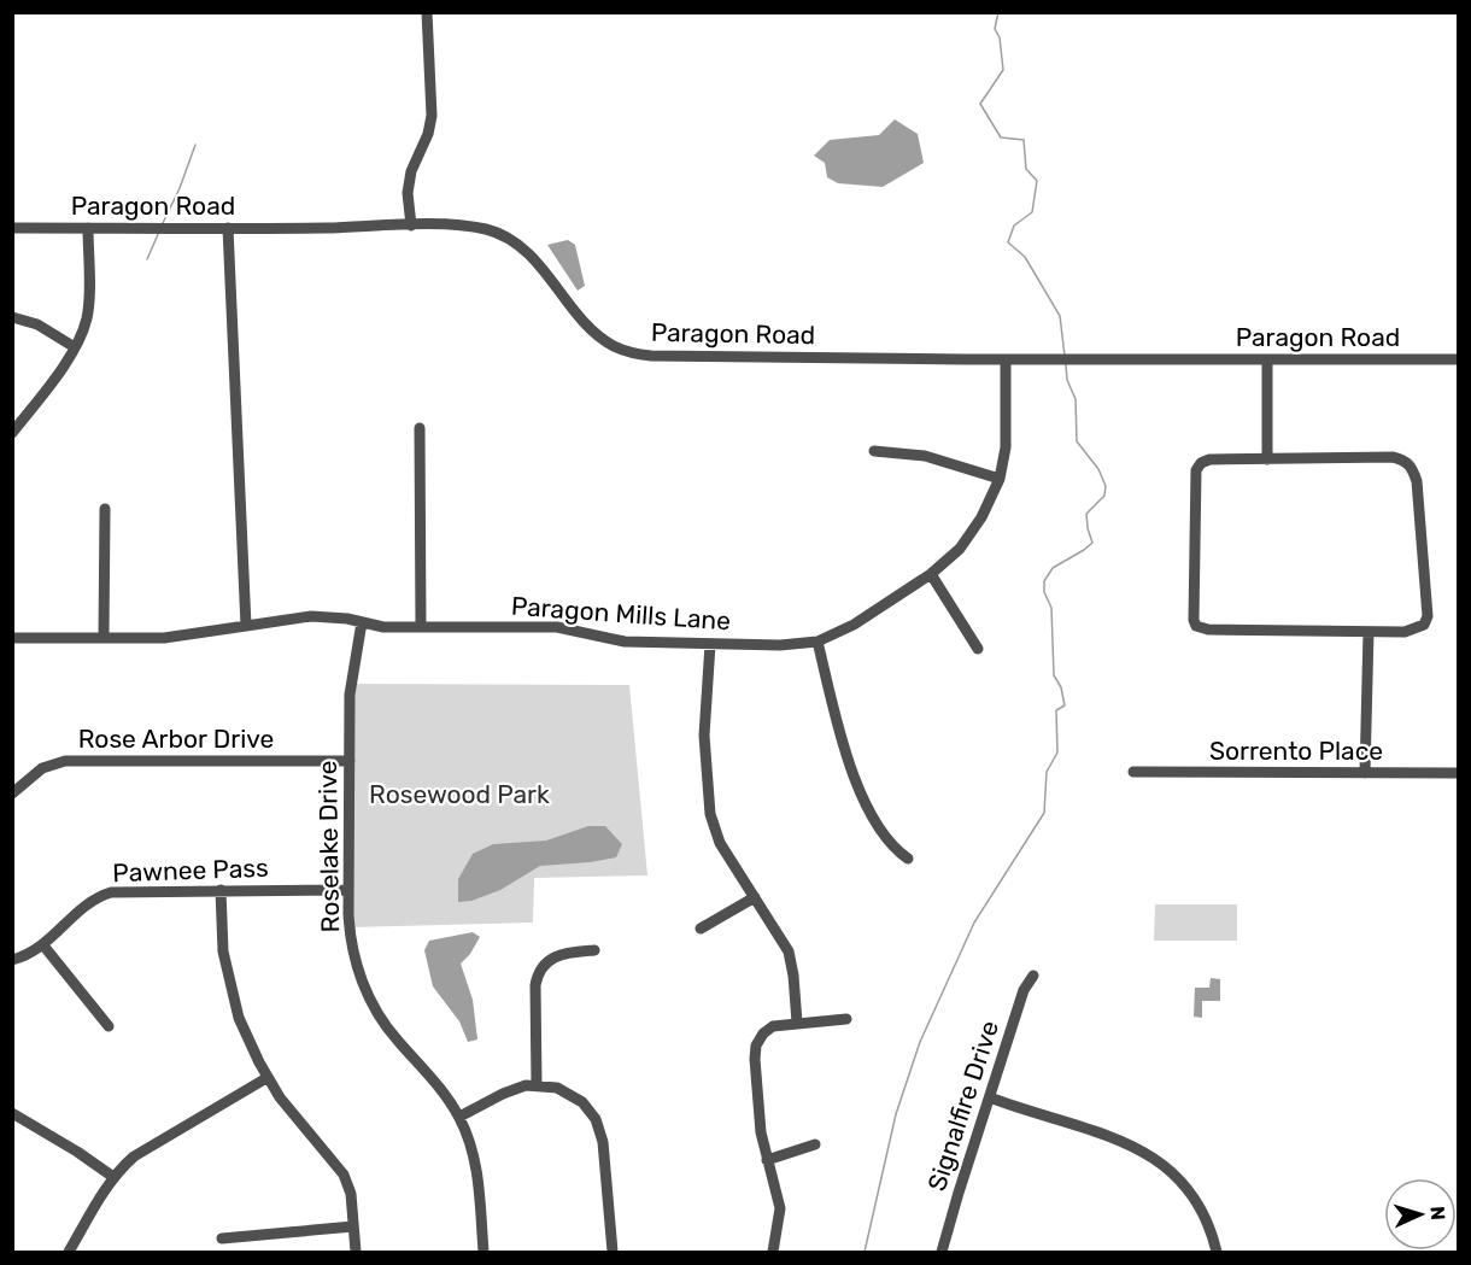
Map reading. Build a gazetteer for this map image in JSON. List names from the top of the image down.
{
  "streets": {
    "street": [
      "Paragon Road",
      "Paragon Mills Lane",
      "Rose Arbor Drive",
      "Sorrento Place",
      "Roselake Drive",
      "Pawnee Pass",
      "Signalfire Drive"
    ]
  },
  "crossings": [
    ["Paragon Road", "Paragon Mills Lane"],
    ["Paragon Mills Lane", "Roselake Drive"],
    ["Rose Arbor Drive", "Roselake Drive"],
    ["Roselake Drive", "Pawnee Pass"]
  ],
  "parks": ["Rosewood Park"],
  "north": "right"
}
